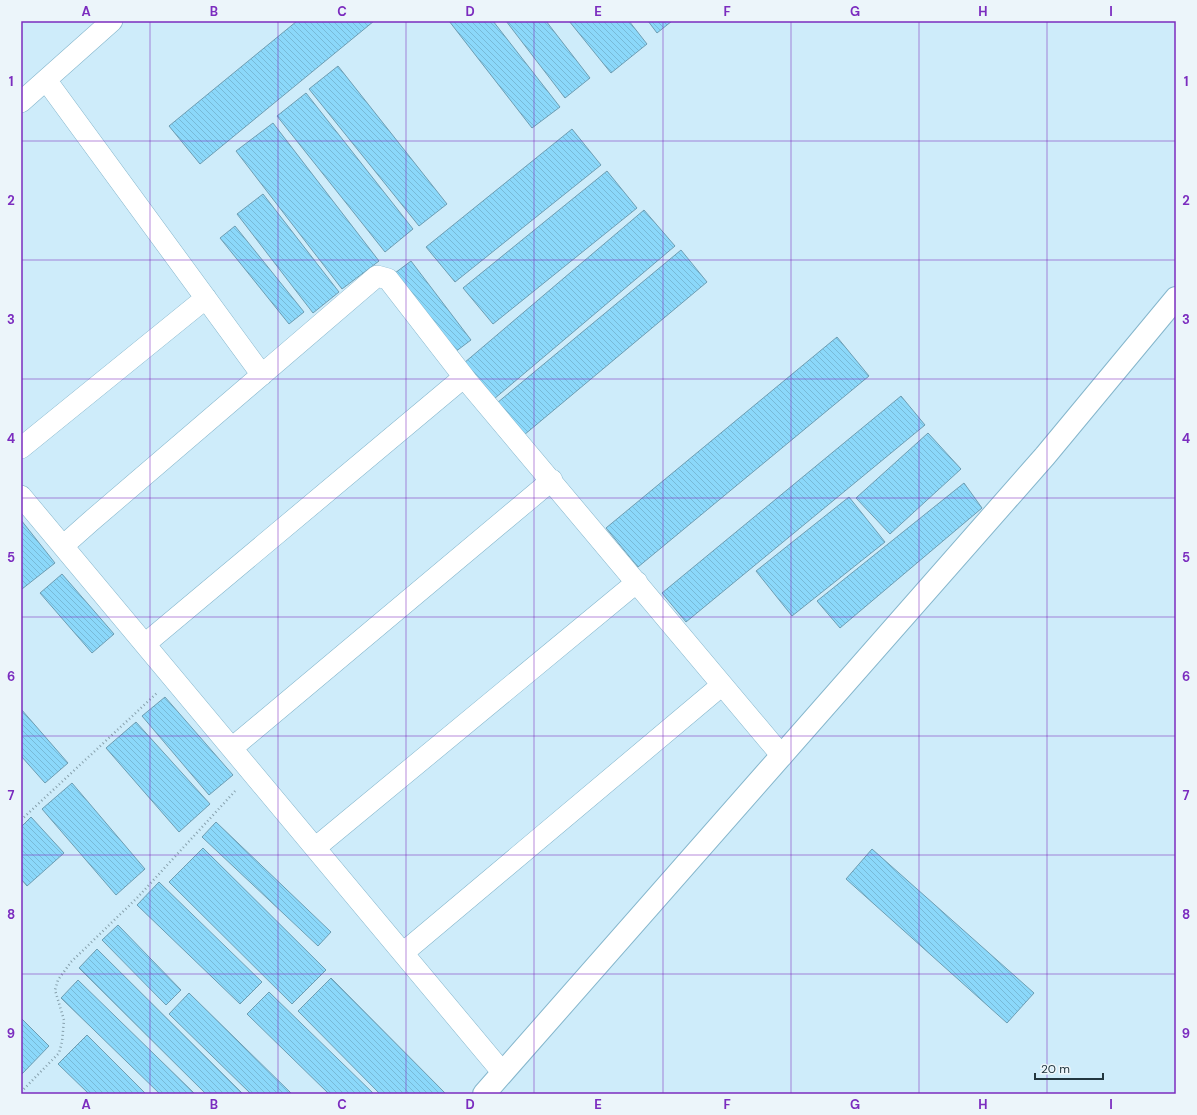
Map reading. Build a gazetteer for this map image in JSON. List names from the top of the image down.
{
  "scale_bar": "20 m",
  "grid": {
    "columns": [
      "A",
      "B",
      "C",
      "D",
      "E",
      "F",
      "G",
      "H",
      "I"
    ],
    "rows": [
      "1",
      "2",
      "3",
      "4",
      "5",
      "6",
      "7",
      "8",
      "9"
    ]
  }
}
